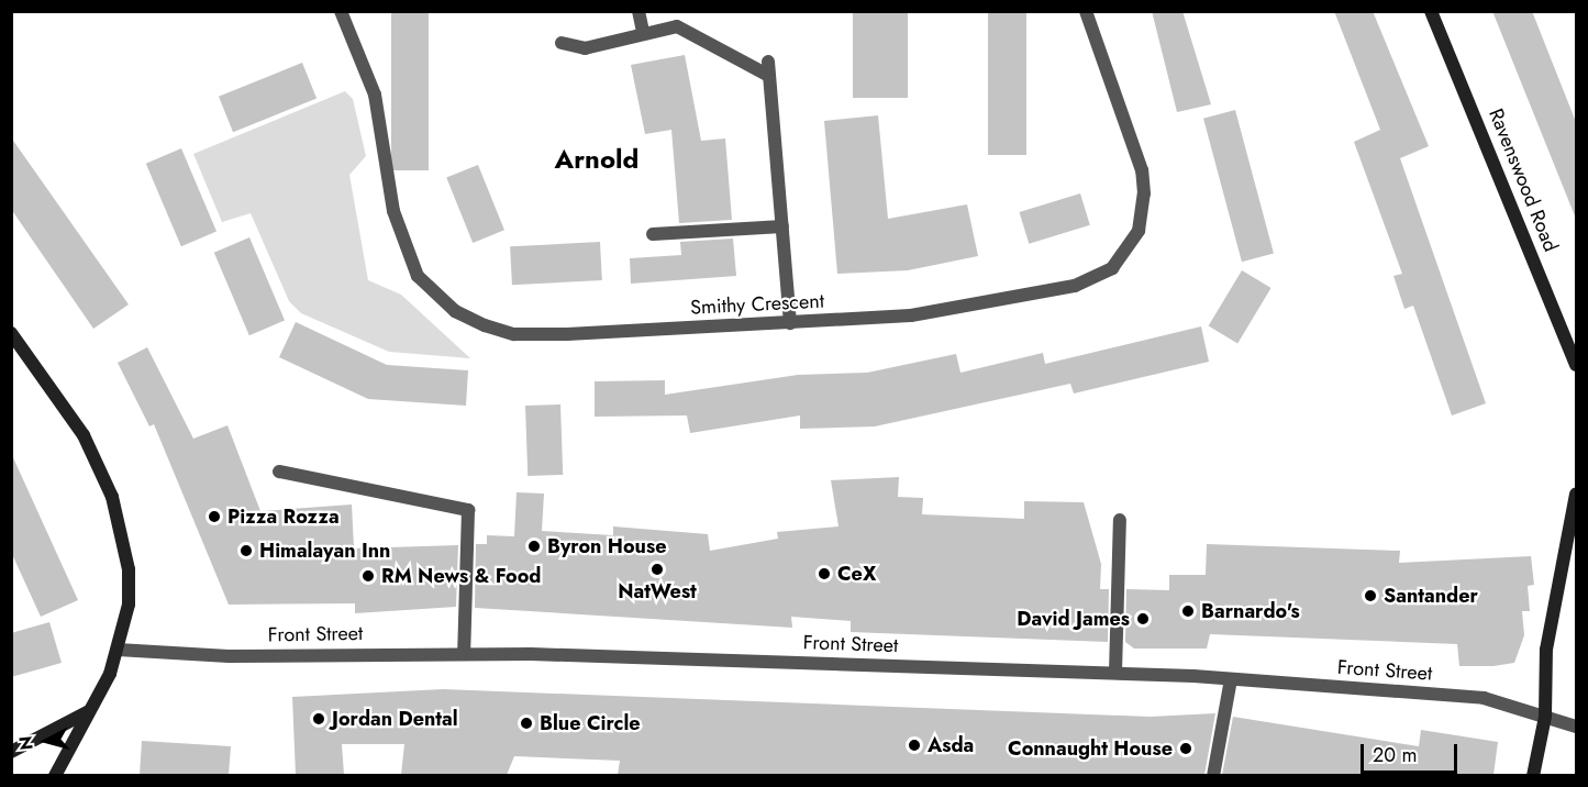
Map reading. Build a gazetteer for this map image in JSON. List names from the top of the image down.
{
  "streets": {
    "street": ["Ravenswood Road", "Smithy Crescent", "Front Street"]
  },
  "districts": ["Arnold"],
  "places": [
    "Pizza Rozza",
    "Byron House",
    "Himalayan Inn",
    "NatWest",
    "CeX",
    "RM News & Food",
    "Santander",
    "Barnardo's",
    "David James",
    "Jordan Dental",
    "Blue Circle",
    "Asda",
    "Connaught House"
  ],
  "scale_bar": "20 m",
  "north": "left"
}
